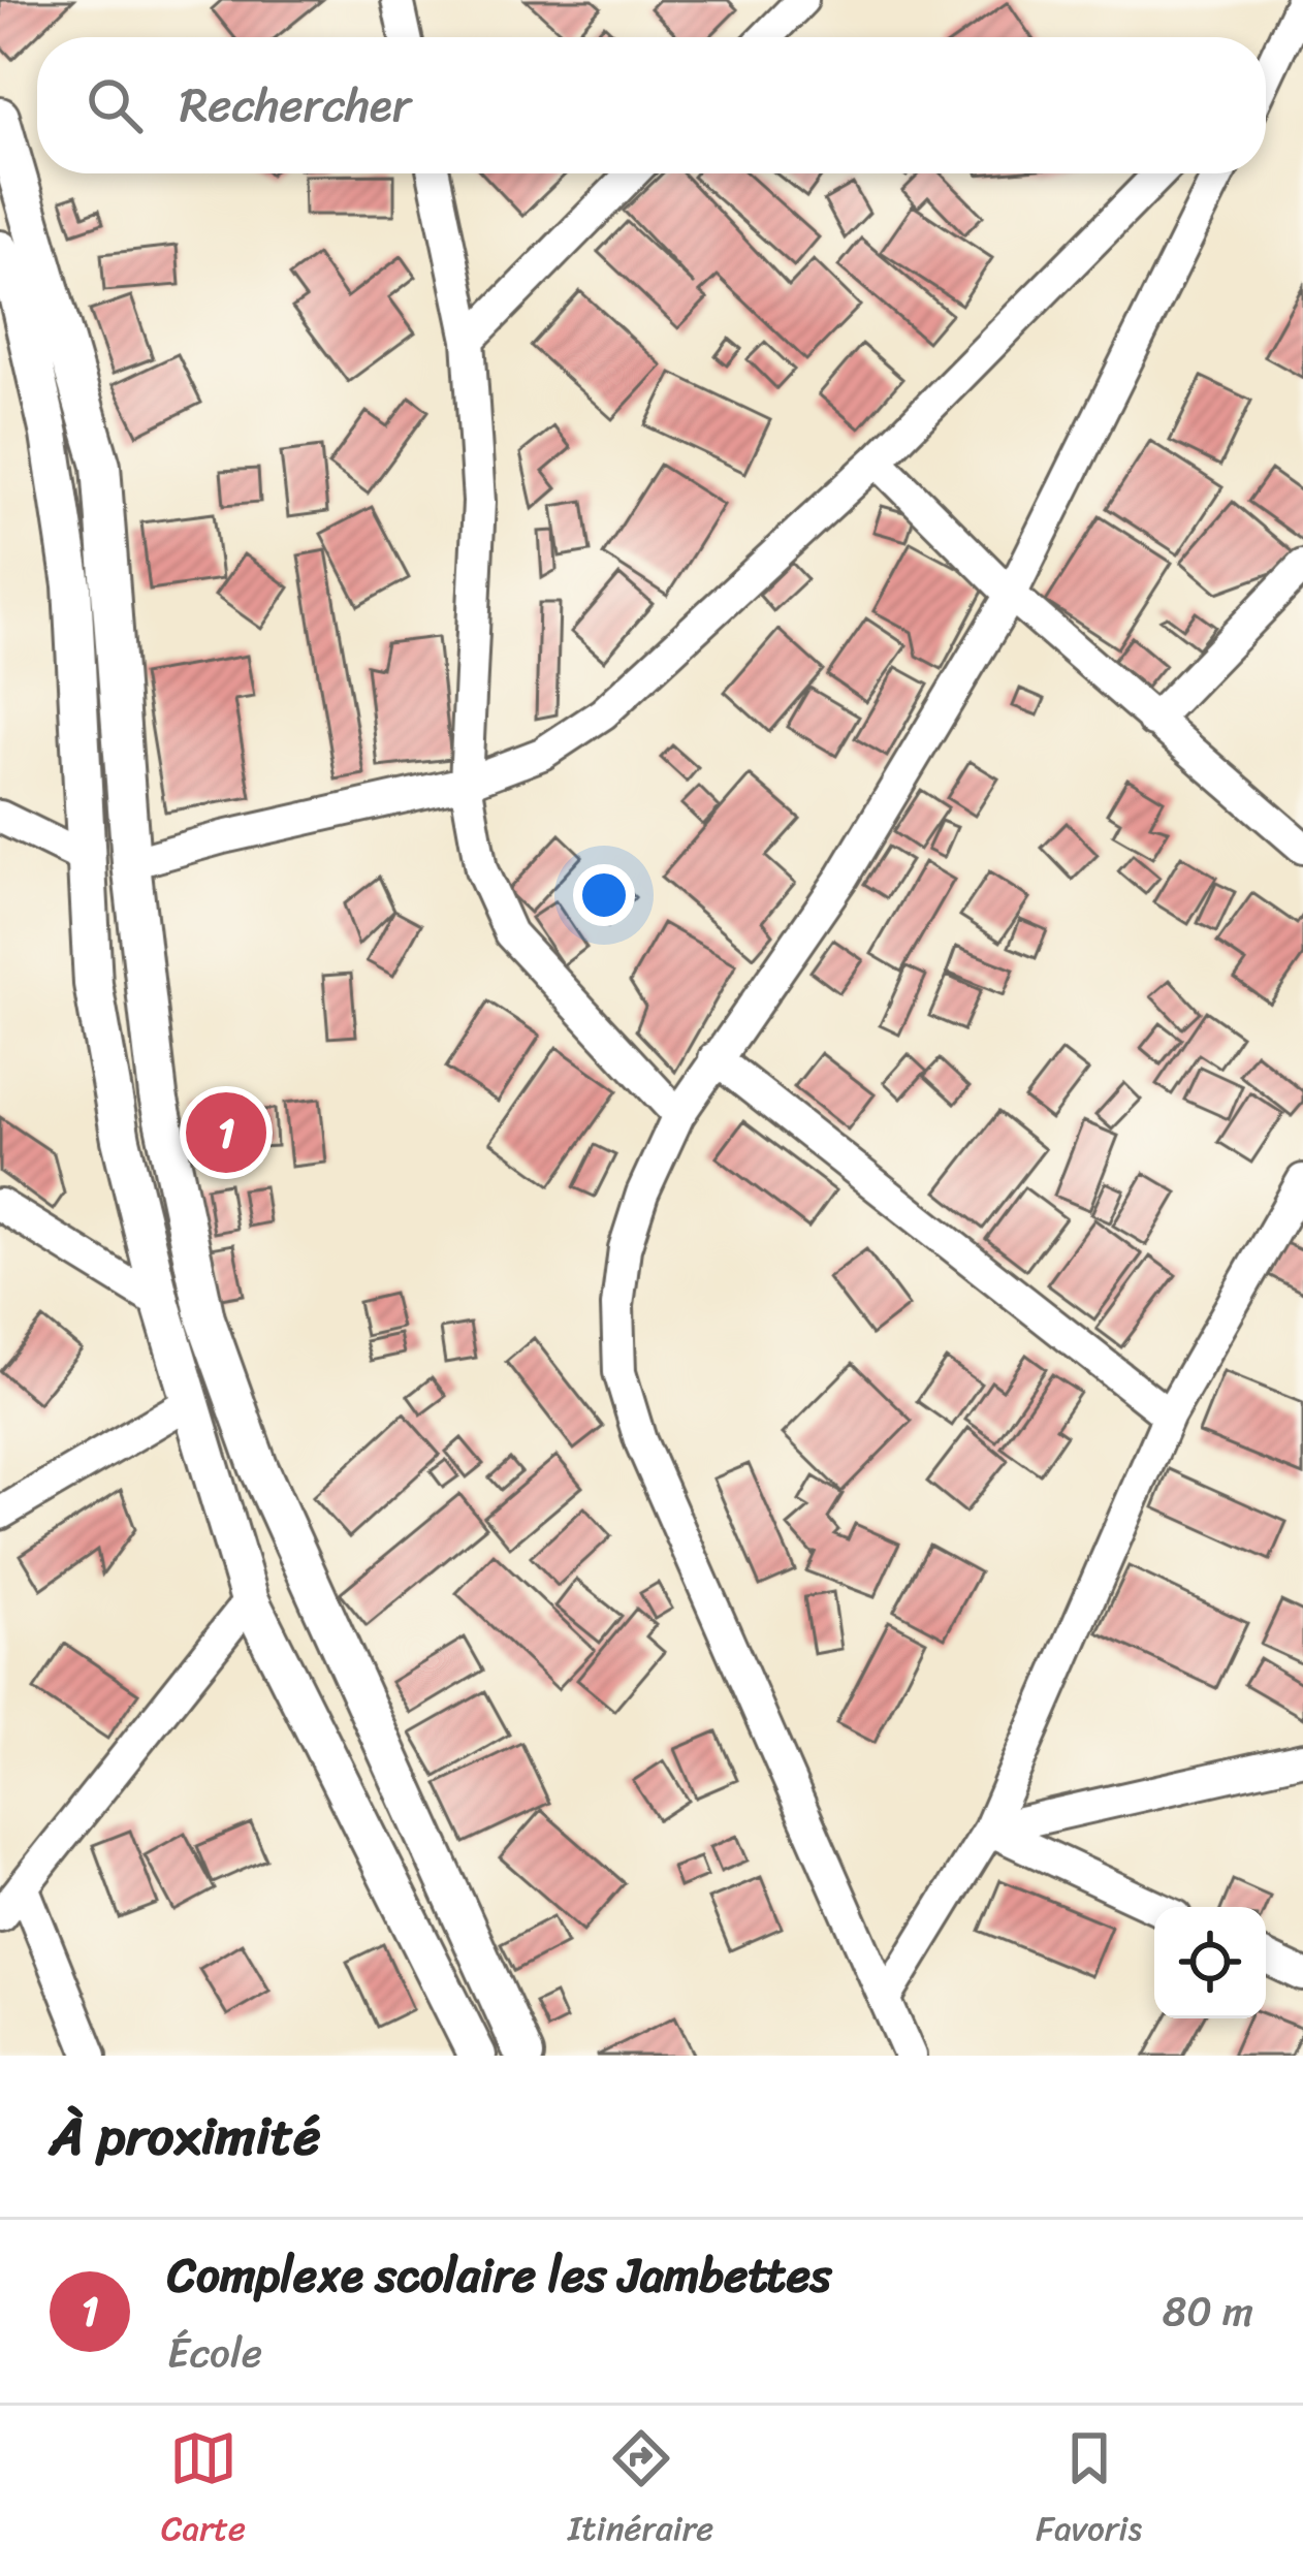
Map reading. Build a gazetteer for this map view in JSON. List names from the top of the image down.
{
  "page": {
    "search": "Rechercher",
    "pins": "1",
    "heading": "À proximité",
    "list": [
      {
        "mark": "1",
        "name": "Complexe scolaire les Jambettes",
        "note": "École",
        "value": "80 m"
      }
    ],
    "nav": ["Carte", "Itinéraire", "Favoris"]
  }
}
